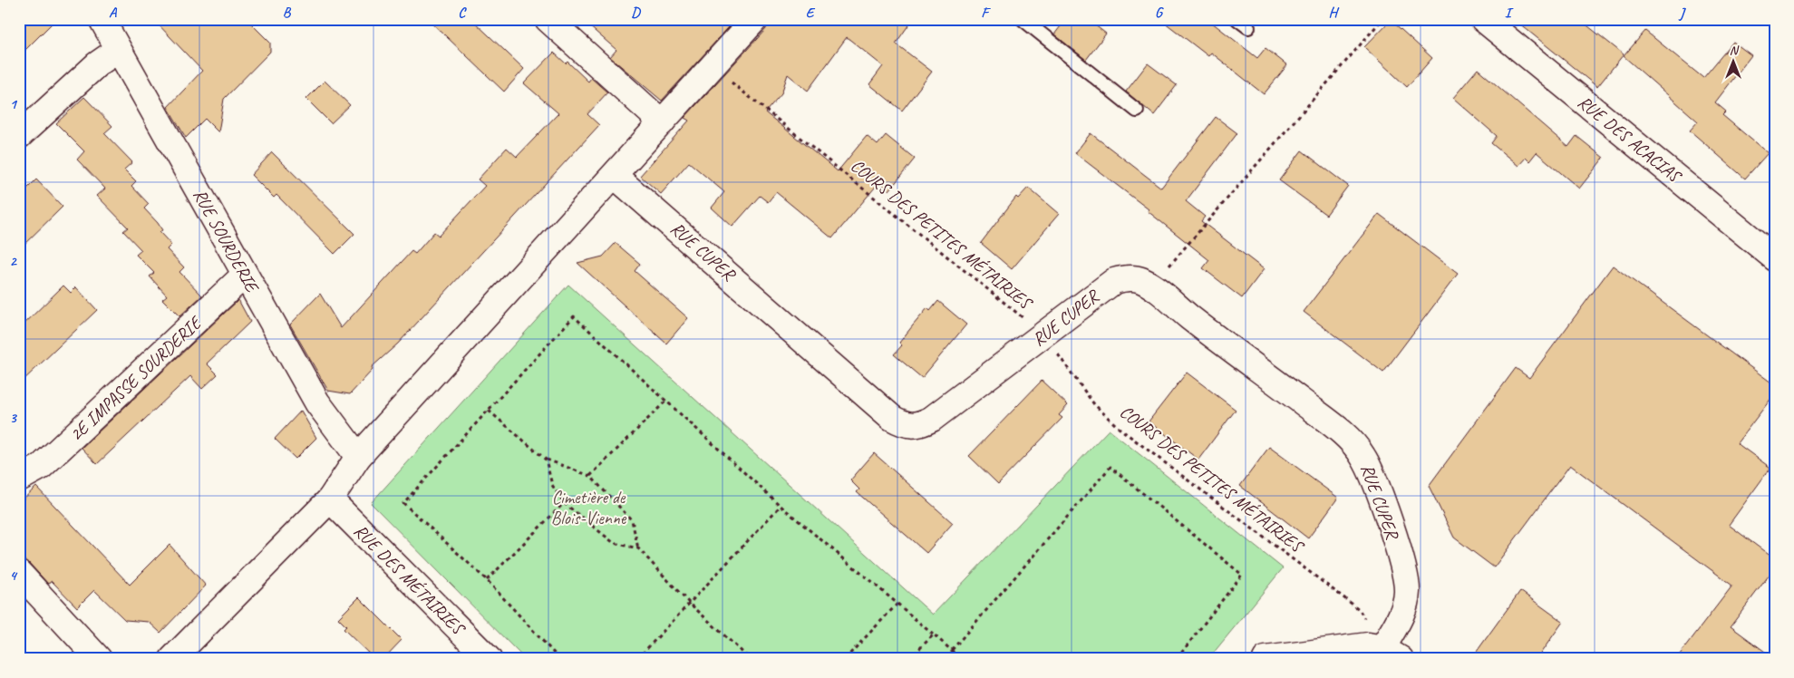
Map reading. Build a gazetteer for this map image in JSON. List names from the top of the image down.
{
  "streets": {
    "street": [
      "RUE DES ACACIAS",
      "RUE SOURDERIE",
      "RUE CUPER",
      "2E IMPASSE SOURDERIE",
      "RUE DES MÉTAIRIES"
    ],
    "path": ["COURS DES PETITES MÉTAIRIES"]
  },
  "crossings": [
    ["COURS DES PETITES MÉTAIRIES", "RUE CUPER"],
    ["RUE SOURDERIE", "2E IMPASSE SOURDERIE"]
  ],
  "parks": ["Cimetière de Blois-Vienne"],
  "north": "top",
  "grid": {
    "columns": [
      "A",
      "B",
      "C",
      "D",
      "E",
      "F",
      "G",
      "H",
      "I",
      "J"
    ],
    "rows": [
      "1",
      "2",
      "3",
      "4"
    ]
  }
}
